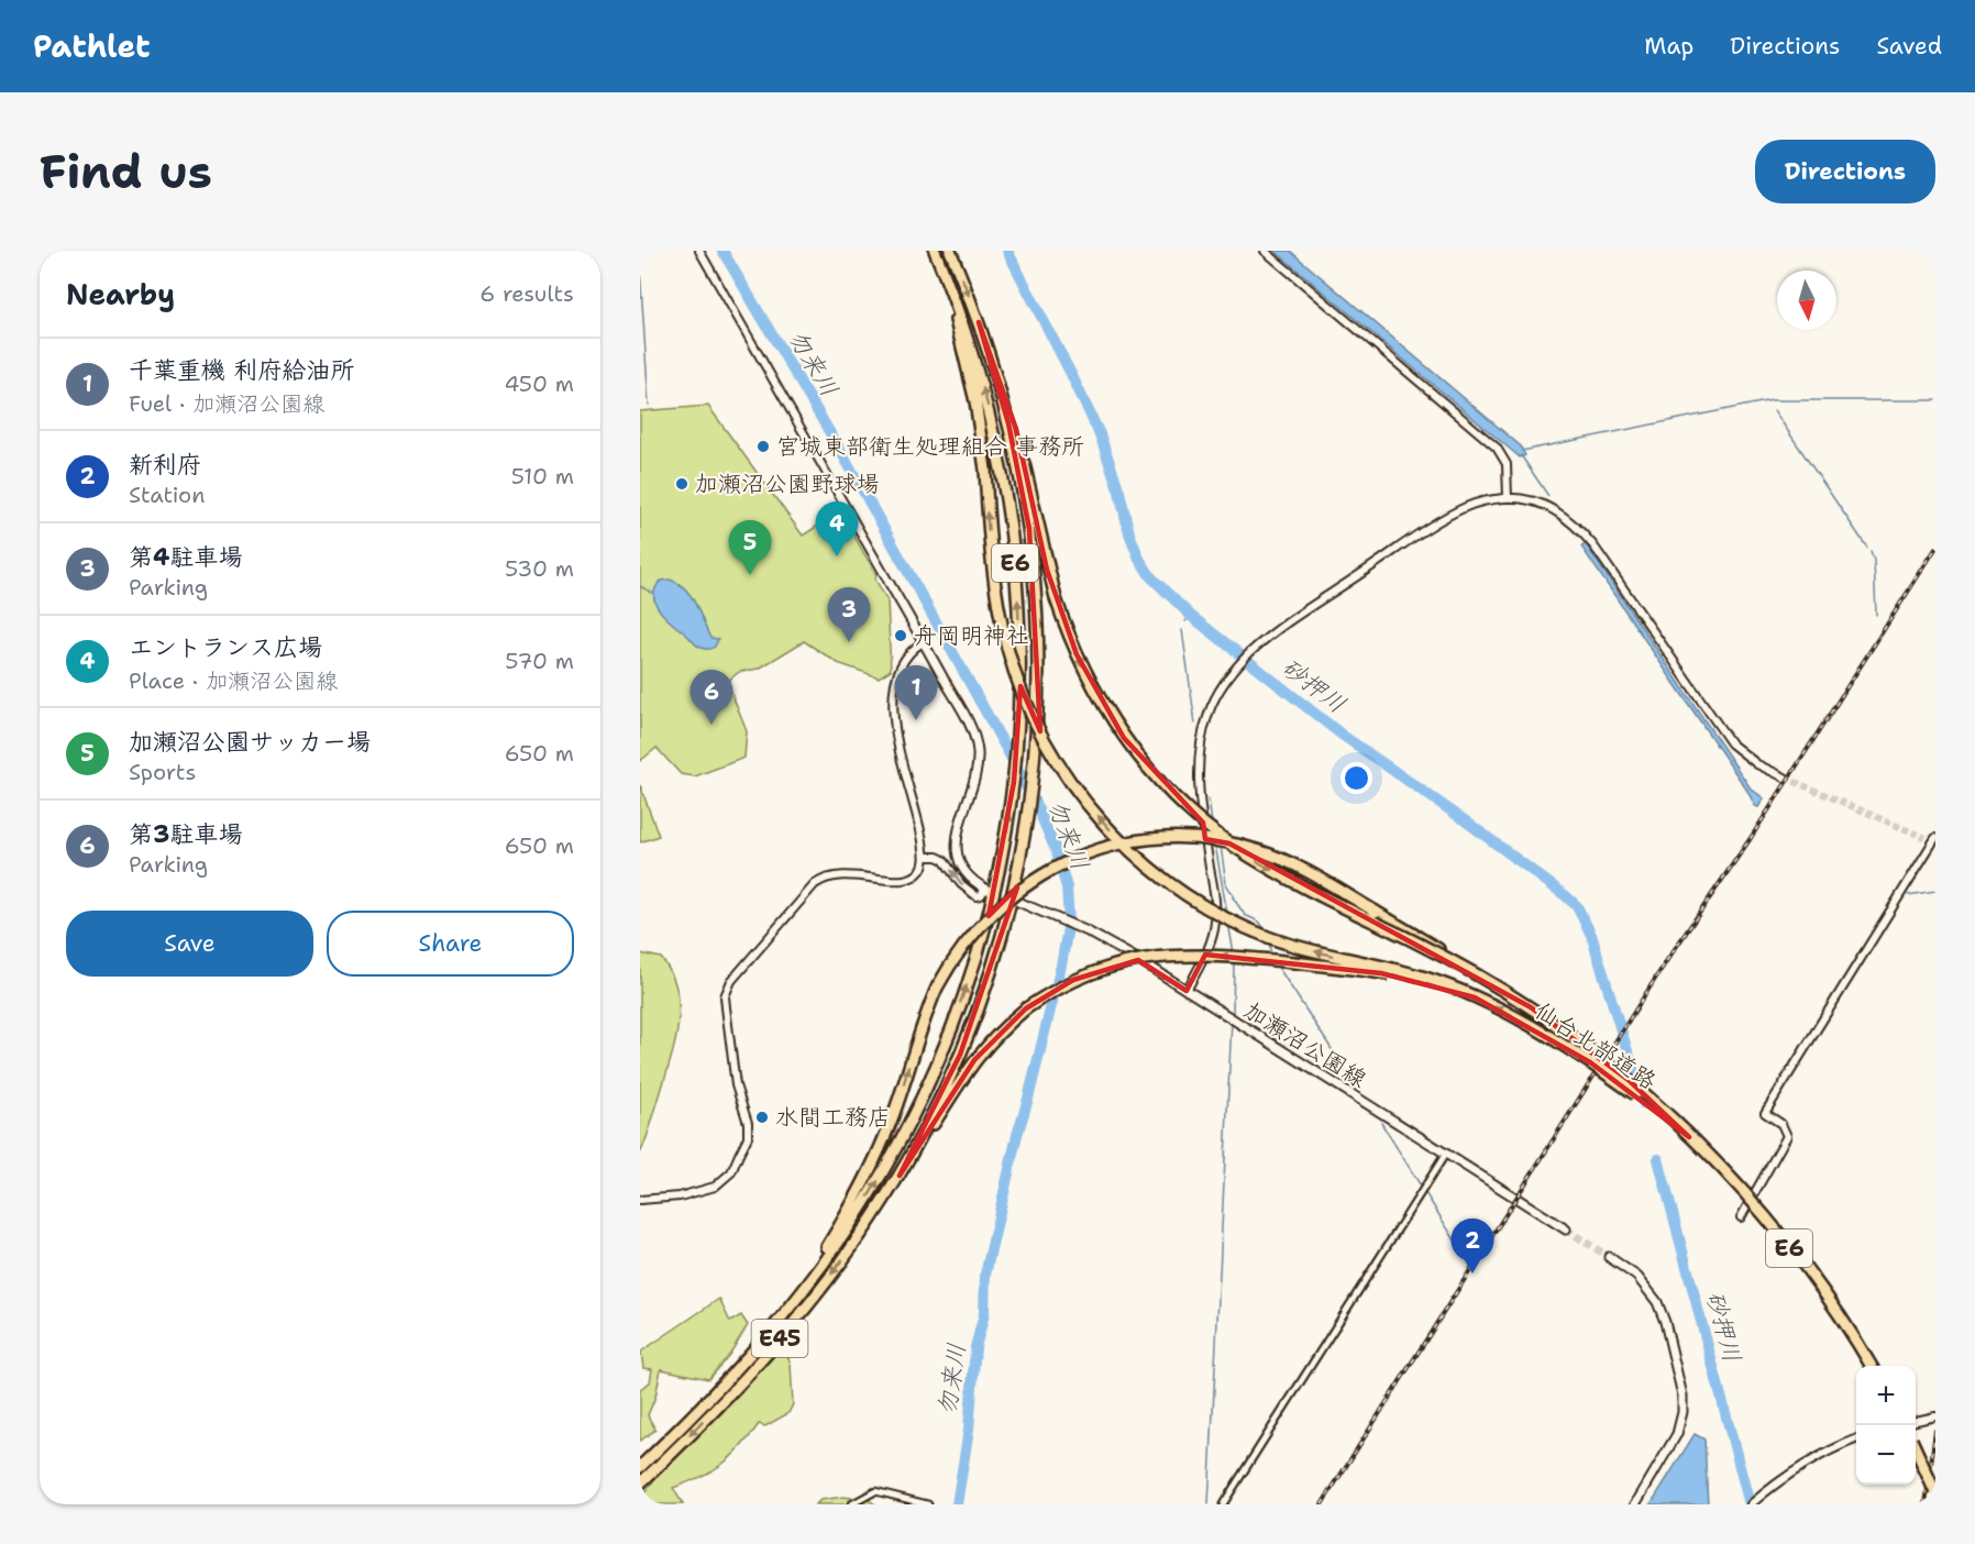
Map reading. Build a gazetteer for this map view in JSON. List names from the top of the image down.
{
  "streets": {
    "highway": ["E6", "仙台北部道路", "E45"],
    "main road": ["加瀬沼公園線"]
  },
  "crossings": [
    ["E6", "E45"]
  ],
  "water": ["勿来川", "砂押川"],
  "places": [
    "宮城東部衛生処理組合 事務所",
    "加瀬沼公園野球場",
    "舟岡明神社",
    "水間工務店"
  ],
  "north": "bottom",
  "page": {
    "header": "Pathlet",
    "nav": ["Map", "Directions", "Saved"],
    "buttons": [
      "Directions",
      ["Save", "Share"]
    ],
    "title": "Find us",
    "heading": ["Nearby", "6 results"],
    "list": [
      {
        "mark": "1",
        "name": "千葉重機 利府給油所",
        "note": "Fuel · 加瀬沼公園線",
        "value": "450 m"
      },
      {
        "mark": "2",
        "name": "新利府",
        "note": "Station",
        "value": "510 m"
      },
      {
        "mark": "3",
        "name": "第4駐車場",
        "note": "Parking",
        "value": "530 m"
      },
      {
        "mark": "4",
        "name": "エントランス広場",
        "note": "Place · 加瀬沼公園線",
        "value": "570 m"
      },
      {
        "mark": "5",
        "name": "加瀬沼公園サッカー場",
        "note": "Sports",
        "value": "650 m"
      },
      {
        "mark": "6",
        "name": "第3駐車場",
        "note": "Parking",
        "value": "650 m"
      }
    ],
    "pins": [
      "4",
      "5",
      "3",
      "1",
      "6",
      "2"
    ],
    "map_buttons": ["+", "−"]
  }
}
